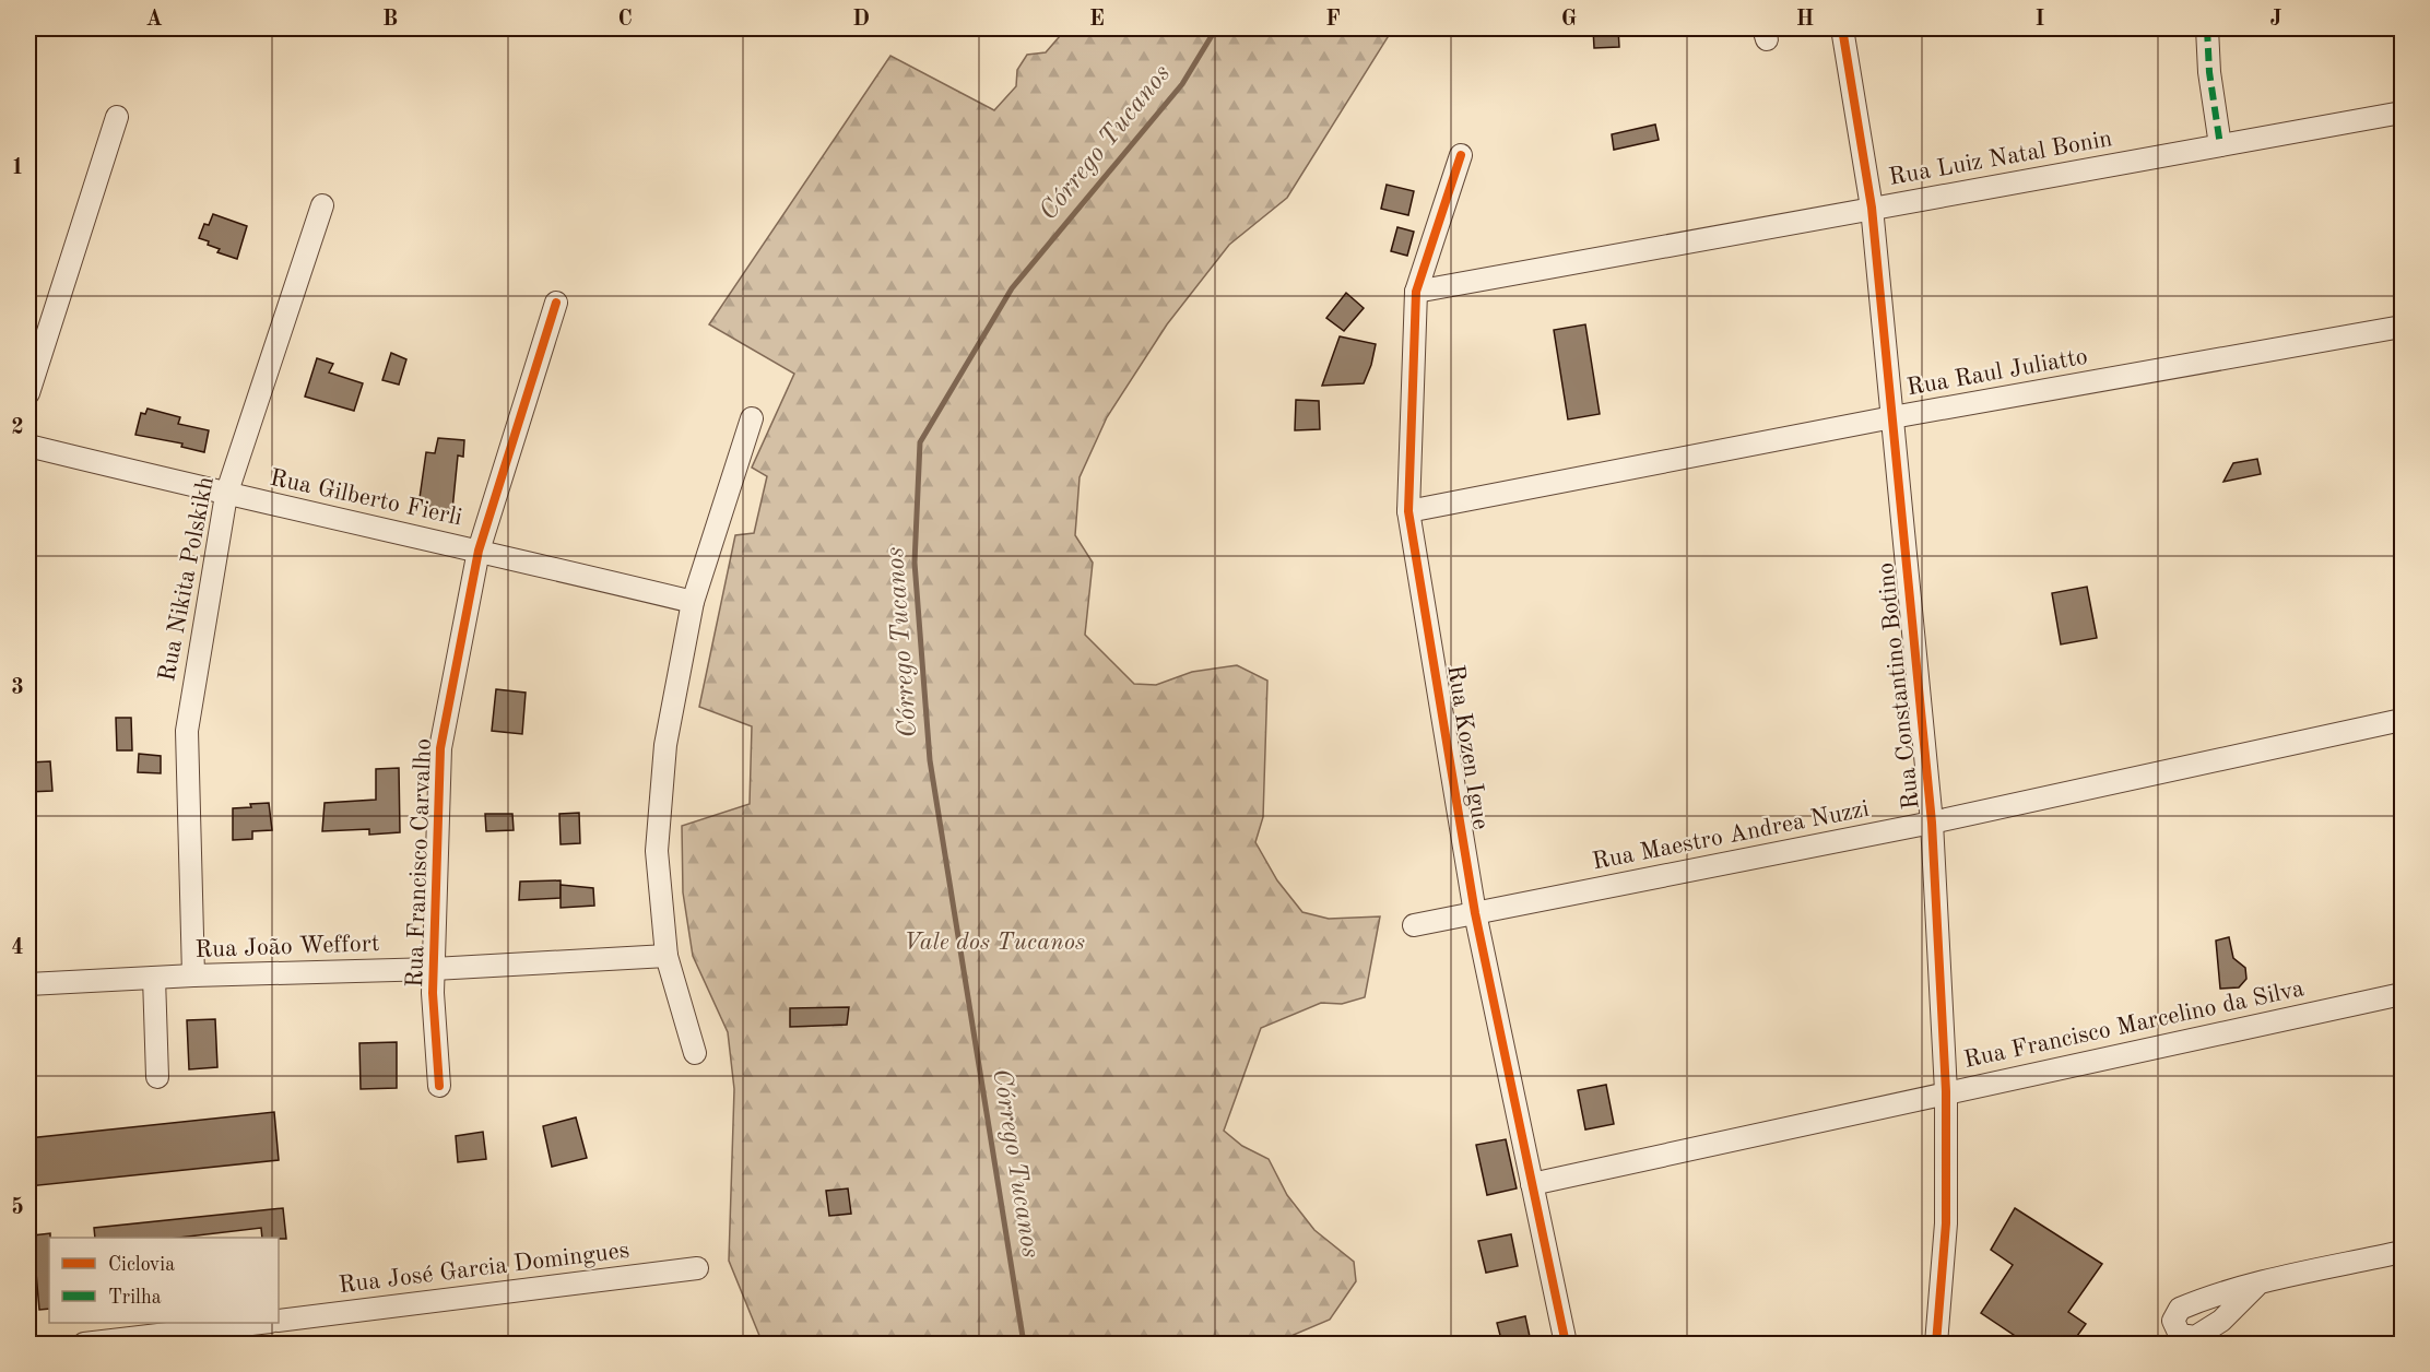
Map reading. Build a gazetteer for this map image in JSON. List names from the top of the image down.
{
  "streets": {
    "street": [
      "Rua Luiz Natal Bonin",
      "Rua Raul Juliatto",
      "Rua Gilberto Fierli",
      "Rua Nikita Polskikh",
      "Rua Constantino Botino",
      "Rua Kozen Igue",
      "Rua Maestro Andrea Nuzzi",
      "Rua Francisco Carvalho",
      "Rua João Weffort",
      "Rua Francisco Marcelino da Silva",
      "Rua José Garcia Domingues"
    ]
  },
  "crossings": [
    ["Rua Luiz Natal Bonin", "Rua Constantino Botino"],
    ["Rua Luiz Natal Bonin", "Rua Kozen Igue"],
    ["Rua Raul Juliatto", "Rua Constantino Botino"],
    ["Rua Raul Juliatto", "Rua Kozen Igue"],
    ["Rua Gilberto Fierli", "Rua Nikita Polskikh"],
    ["Rua Gilberto Fierli", "Rua Francisco Carvalho"],
    ["Rua Nikita Polskikh", "Rua João Weffort"],
    ["Rua Constantino Botino", "Rua Maestro Andrea Nuzzi"],
    ["Rua Constantino Botino", "Rua Francisco Marcelino da Silva"],
    ["Rua Kozen Igue", "Rua Maestro Andrea Nuzzi"],
    ["Rua Kozen Igue", "Rua Francisco Marcelino da Silva"],
    ["Rua Francisco Carvalho", "Rua João Weffort"]
  ],
  "water": ["Córrego Tucanos"],
  "parks": ["Vale dos Tucanos"],
  "legend": ["Ciclovia", "Trilha"],
  "grid": {
    "columns": [
      "A",
      "B",
      "C",
      "D",
      "E",
      "F",
      "G",
      "H",
      "I",
      "J"
    ],
    "rows": [
      "1",
      "2",
      "3",
      "4",
      "5"
    ]
  }
}
